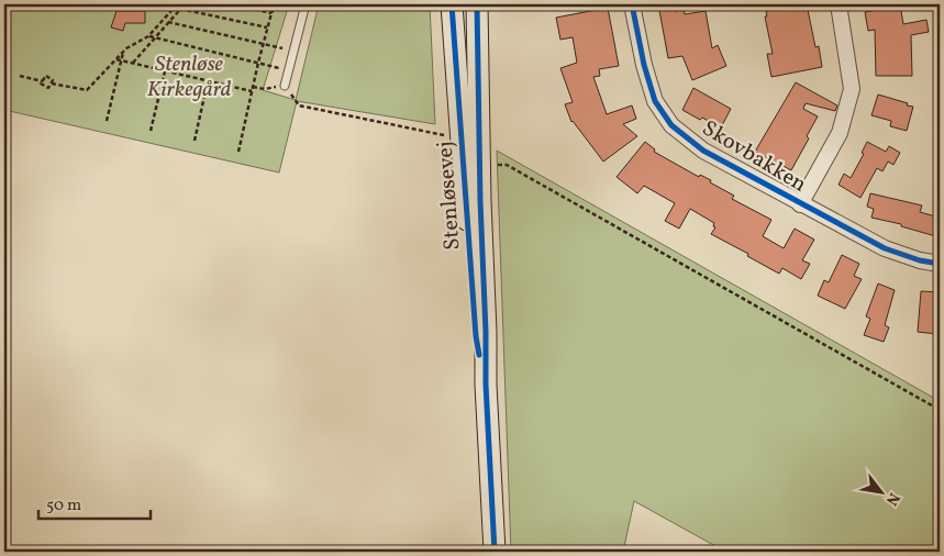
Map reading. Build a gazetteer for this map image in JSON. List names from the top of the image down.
{
  "streets": {
    "street": ["Skovbakken", "Stenløsevej"]
  },
  "parks": ["Stenløse Kirkegård"],
  "scale_bar": "50 m",
  "north": "bottom right"
}
